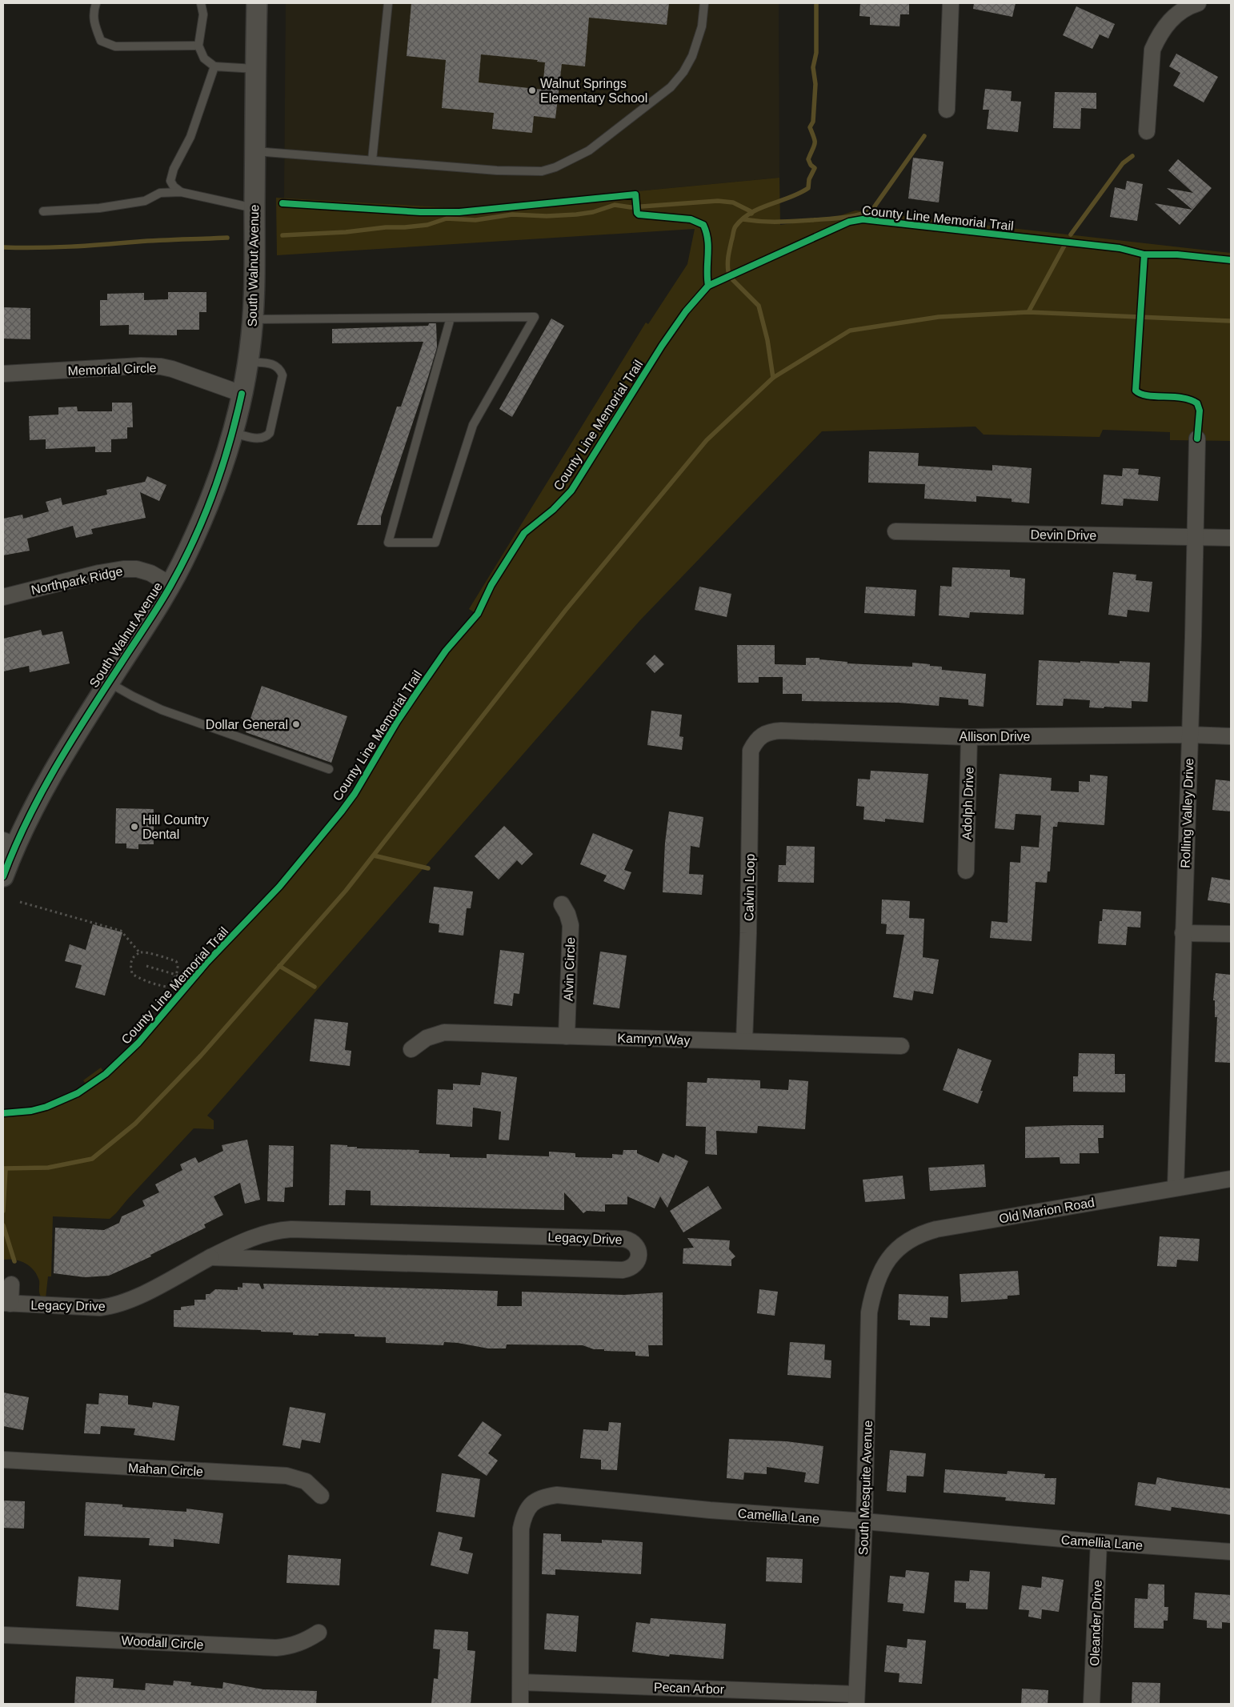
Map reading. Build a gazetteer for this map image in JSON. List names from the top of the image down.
{
  "streets": {
    "street": [
      "South Walnut Avenue",
      "Memorial Circle",
      "Devin Drive",
      "Northpark Ridge",
      "Allison Drive",
      "Adolph Drive",
      "Rolling Valley Drive",
      "Calvin Loop",
      "Alvin Circle",
      "Kamryn Way",
      "Old Marion Road",
      "Legacy Drive",
      "Mahan Circle",
      "South Mesquite Avenue",
      "Camellia Lane",
      "Oleander Drive",
      "Woodall Circle",
      "Pecan Arbor"
    ],
    "cycle path": ["County Line Memorial Trail"]
  },
  "crossings": [
    ["South Walnut Avenue", "Memorial Circle"],
    ["South Walnut Avenue", "Northpark Ridge"],
    ["Devin Drive", "Rolling Valley Drive"],
    ["Allison Drive", "Adolph Drive"],
    ["Allison Drive", "Rolling Valley Drive"],
    ["Allison Drive", "Calvin Loop"],
    ["Rolling Valley Drive", "Old Marion Road"],
    ["Calvin Loop", "Kamryn Way"],
    ["Alvin Circle", "Kamryn Way"],
    ["Old Marion Road", "South Mesquite Avenue"],
    ["South Mesquite Avenue", "Camellia Lane"],
    ["South Mesquite Avenue", "Pecan Arbor"],
    ["Camellia Lane", "Oleander Drive"],
    ["Camellia Lane", "Pecan Arbor"]
  ],
  "places": ["Walnut Springs Elementary School", "Dollar General", "Hill Country Dental"]
}
